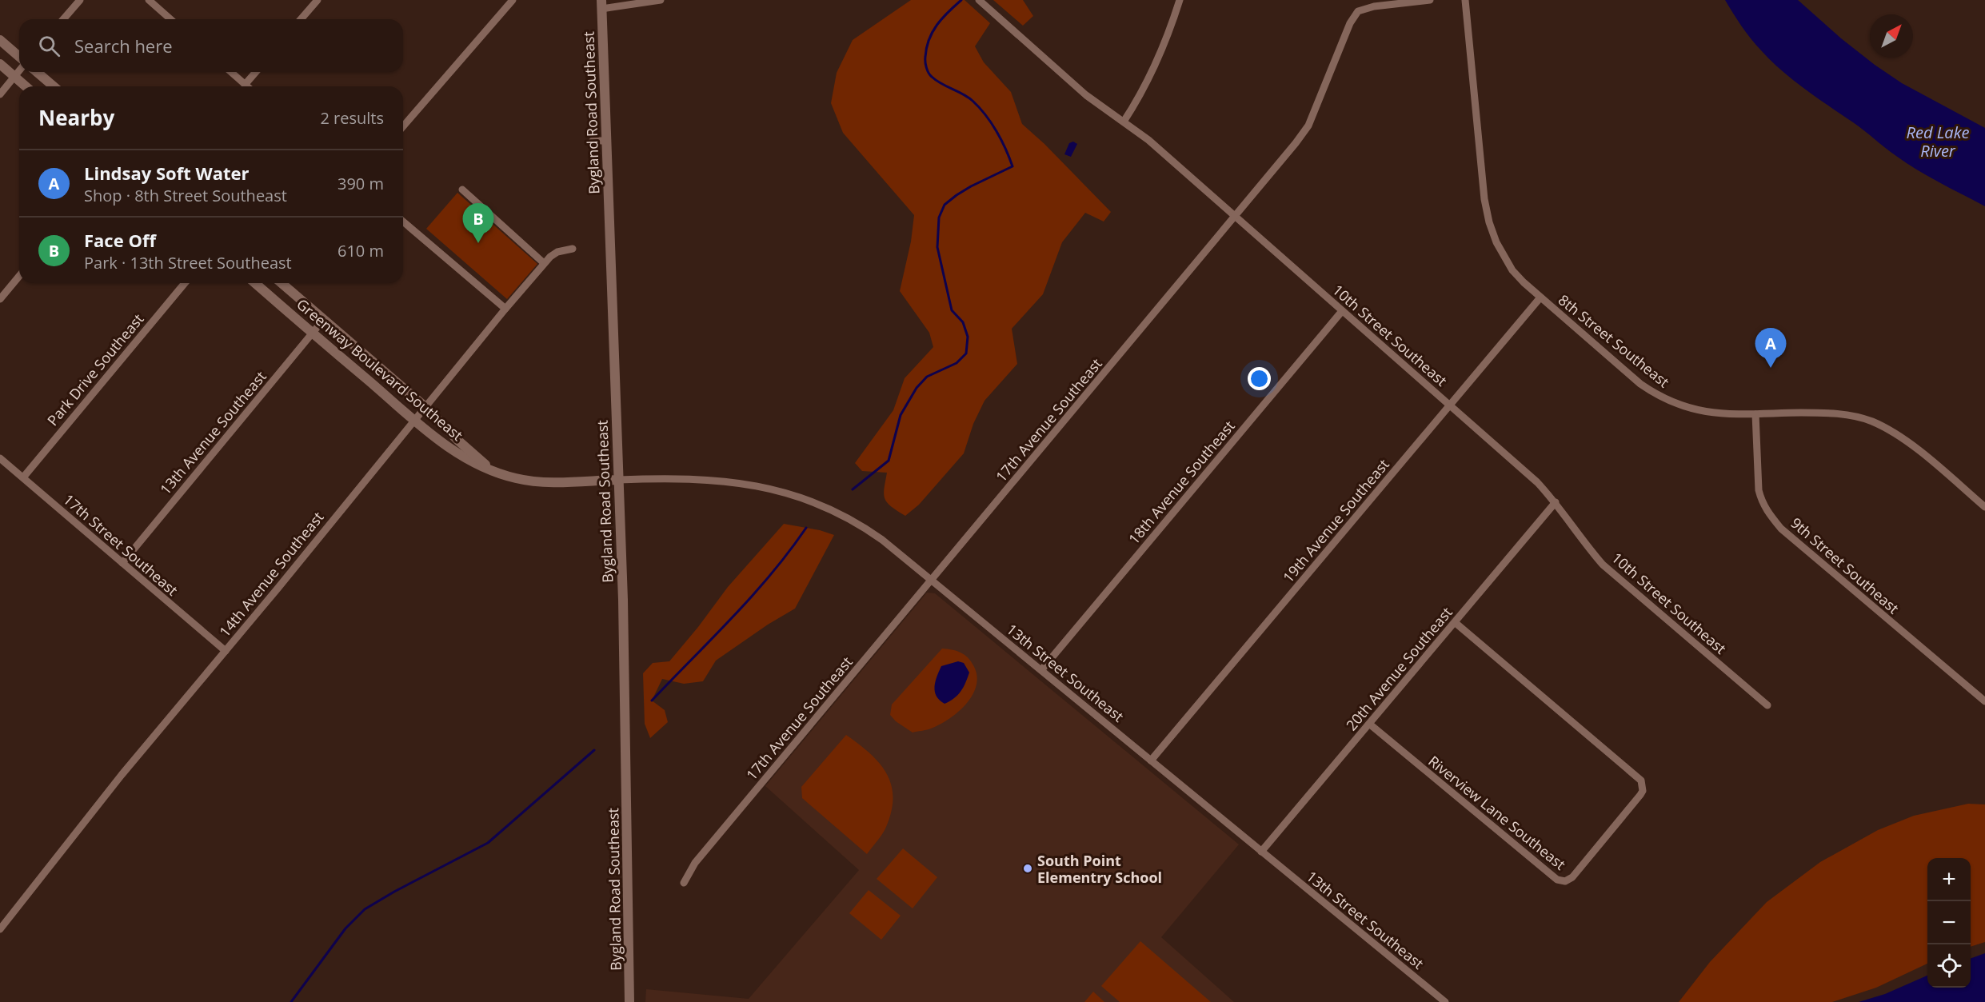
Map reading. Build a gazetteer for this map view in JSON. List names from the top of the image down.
{
  "streets": {
    "street": [
      "Bygland Road Southeast",
      "10th Street Southeast",
      "8th Street Southeast",
      "Park Drive Southeast",
      "Greenway Boulevard Southeast",
      "17th Avenue Southeast",
      "13th Avenue Southeast",
      "18th Avenue Southeast",
      "19th Avenue Southeast",
      "17th Street Southeast",
      "9th Street Southeast",
      "14th Avenue Southeast",
      "20th Avenue Southeast",
      "13th Street Southeast",
      "Riverview Lane Southeast"
    ]
  },
  "crossings": [
    ["Bygland Road Southeast", "Greenway Boulevard Southeast"],
    ["Bygland Road Southeast", "13th Street Southeast"],
    ["10th Street Southeast", "17th Avenue Southeast"],
    ["10th Street Southeast", "18th Avenue Southeast"],
    ["10th Street Southeast", "19th Avenue Southeast"],
    ["10th Street Southeast", "20th Avenue Southeast"],
    ["8th Street Southeast", "19th Avenue Southeast"],
    ["8th Street Southeast", "9th Street Southeast"],
    ["Park Drive Southeast", "17th Street Southeast"],
    ["Greenway Boulevard Southeast", "13th Avenue Southeast"],
    ["Greenway Boulevard Southeast", "14th Avenue Southeast"],
    ["Greenway Boulevard Southeast", "13th Street Southeast"],
    ["17th Avenue Southeast", "13th Street Southeast"],
    ["13th Avenue Southeast", "17th Street Southeast"],
    ["18th Avenue Southeast", "13th Street Southeast"],
    ["19th Avenue Southeast", "13th Street Southeast"],
    ["17th Street Southeast", "14th Avenue Southeast"],
    ["20th Avenue Southeast", "13th Street Southeast"],
    ["20th Avenue Southeast", "Riverview Lane Southeast"]
  ],
  "water": ["Red Lake River"],
  "places": ["South Point Elementry School"],
  "north": "top right",
  "page": {
    "search": "Search here",
    "heading": ["Nearby", "2 results"],
    "list": [
      {
        "mark": "A",
        "name": "Lindsay Soft Water",
        "note": "Shop · 8th Street Southeast",
        "value": "390 m"
      },
      {
        "mark": "B",
        "name": "Face Off",
        "note": "Park · 13th Street Southeast",
        "value": "610 m"
      }
    ],
    "pins": ["B", "A"],
    "map_buttons": ["+", "−"]
  }
}
